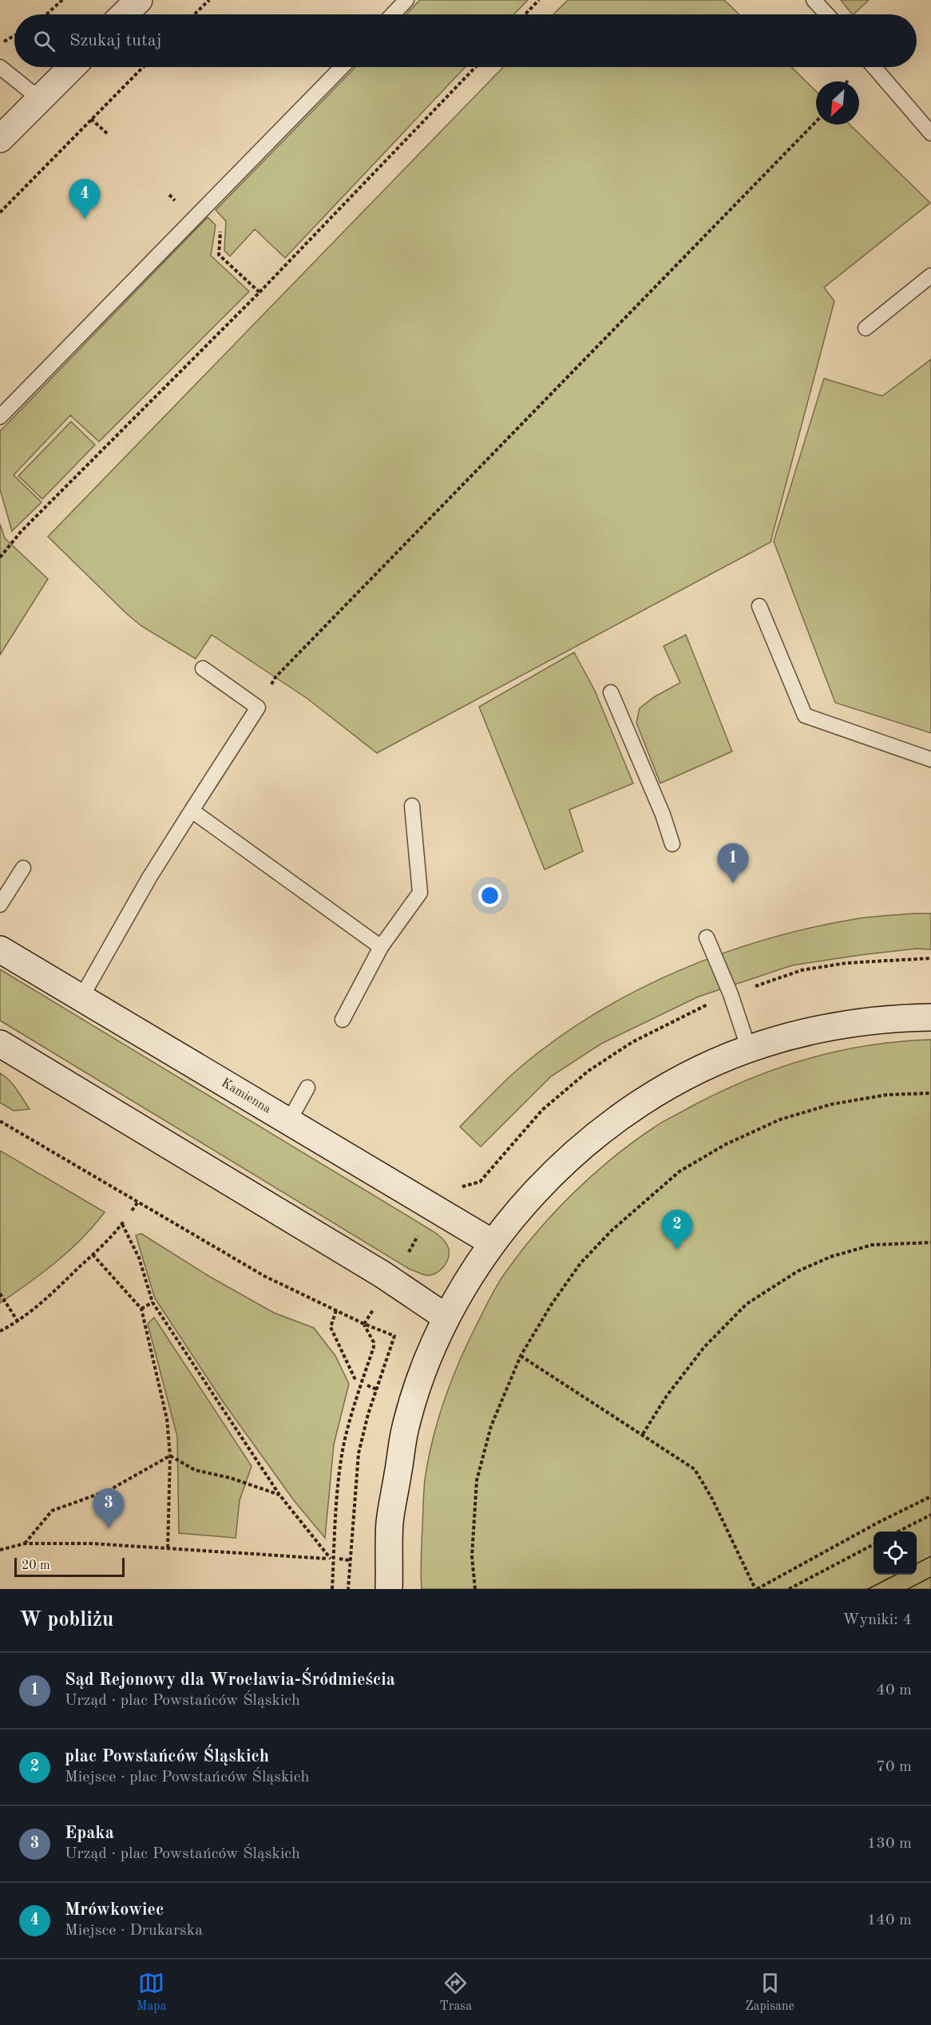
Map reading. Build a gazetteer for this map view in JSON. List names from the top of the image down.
{
  "streets": {
    "street": ["Kamienna"]
  },
  "scale_bar": "20 m",
  "north": "bottom left",
  "page": {
    "search": "Szukaj tutaj",
    "pins": [
      "4",
      "1",
      "2",
      "3"
    ],
    "scale": "20 m",
    "heading": ["W pobliżu", "Wyniki: 4"],
    "list": [
      {
        "mark": "1",
        "name": "Sąd Rejonowy dla Wrocławia-Śródmieścia",
        "note": "Urząd · plac Powstańców Śląskich",
        "value": "40 m"
      },
      {
        "mark": "2",
        "name": "plac Powstańców Śląskich",
        "note": "Miejsce · plac Powstańców Śląskich",
        "value": "70 m"
      },
      {
        "mark": "3",
        "name": "Epaka",
        "note": "Urząd · plac Powstańców Śląskich",
        "value": "130 m"
      },
      {
        "mark": "4",
        "name": "Mrówkowiec",
        "note": "Miejsce · Drukarska",
        "value": "140 m"
      }
    ],
    "nav": ["Mapa", "Trasa", "Zapisane"]
  }
}
